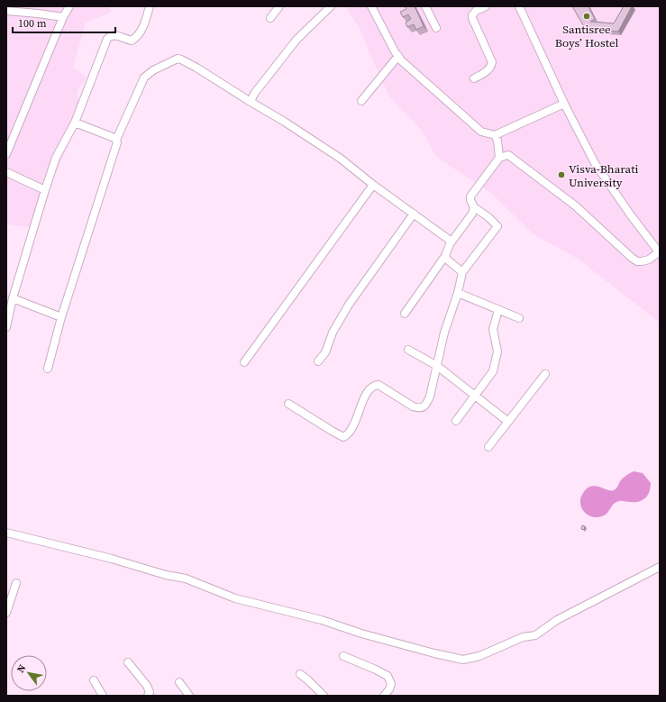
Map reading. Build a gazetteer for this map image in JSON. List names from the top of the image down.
{
  "places": ["Santisree Boys’ Hostel", "Visva-Bharati University"],
  "scale_bar": "100 m",
  "north": "top left"
}
